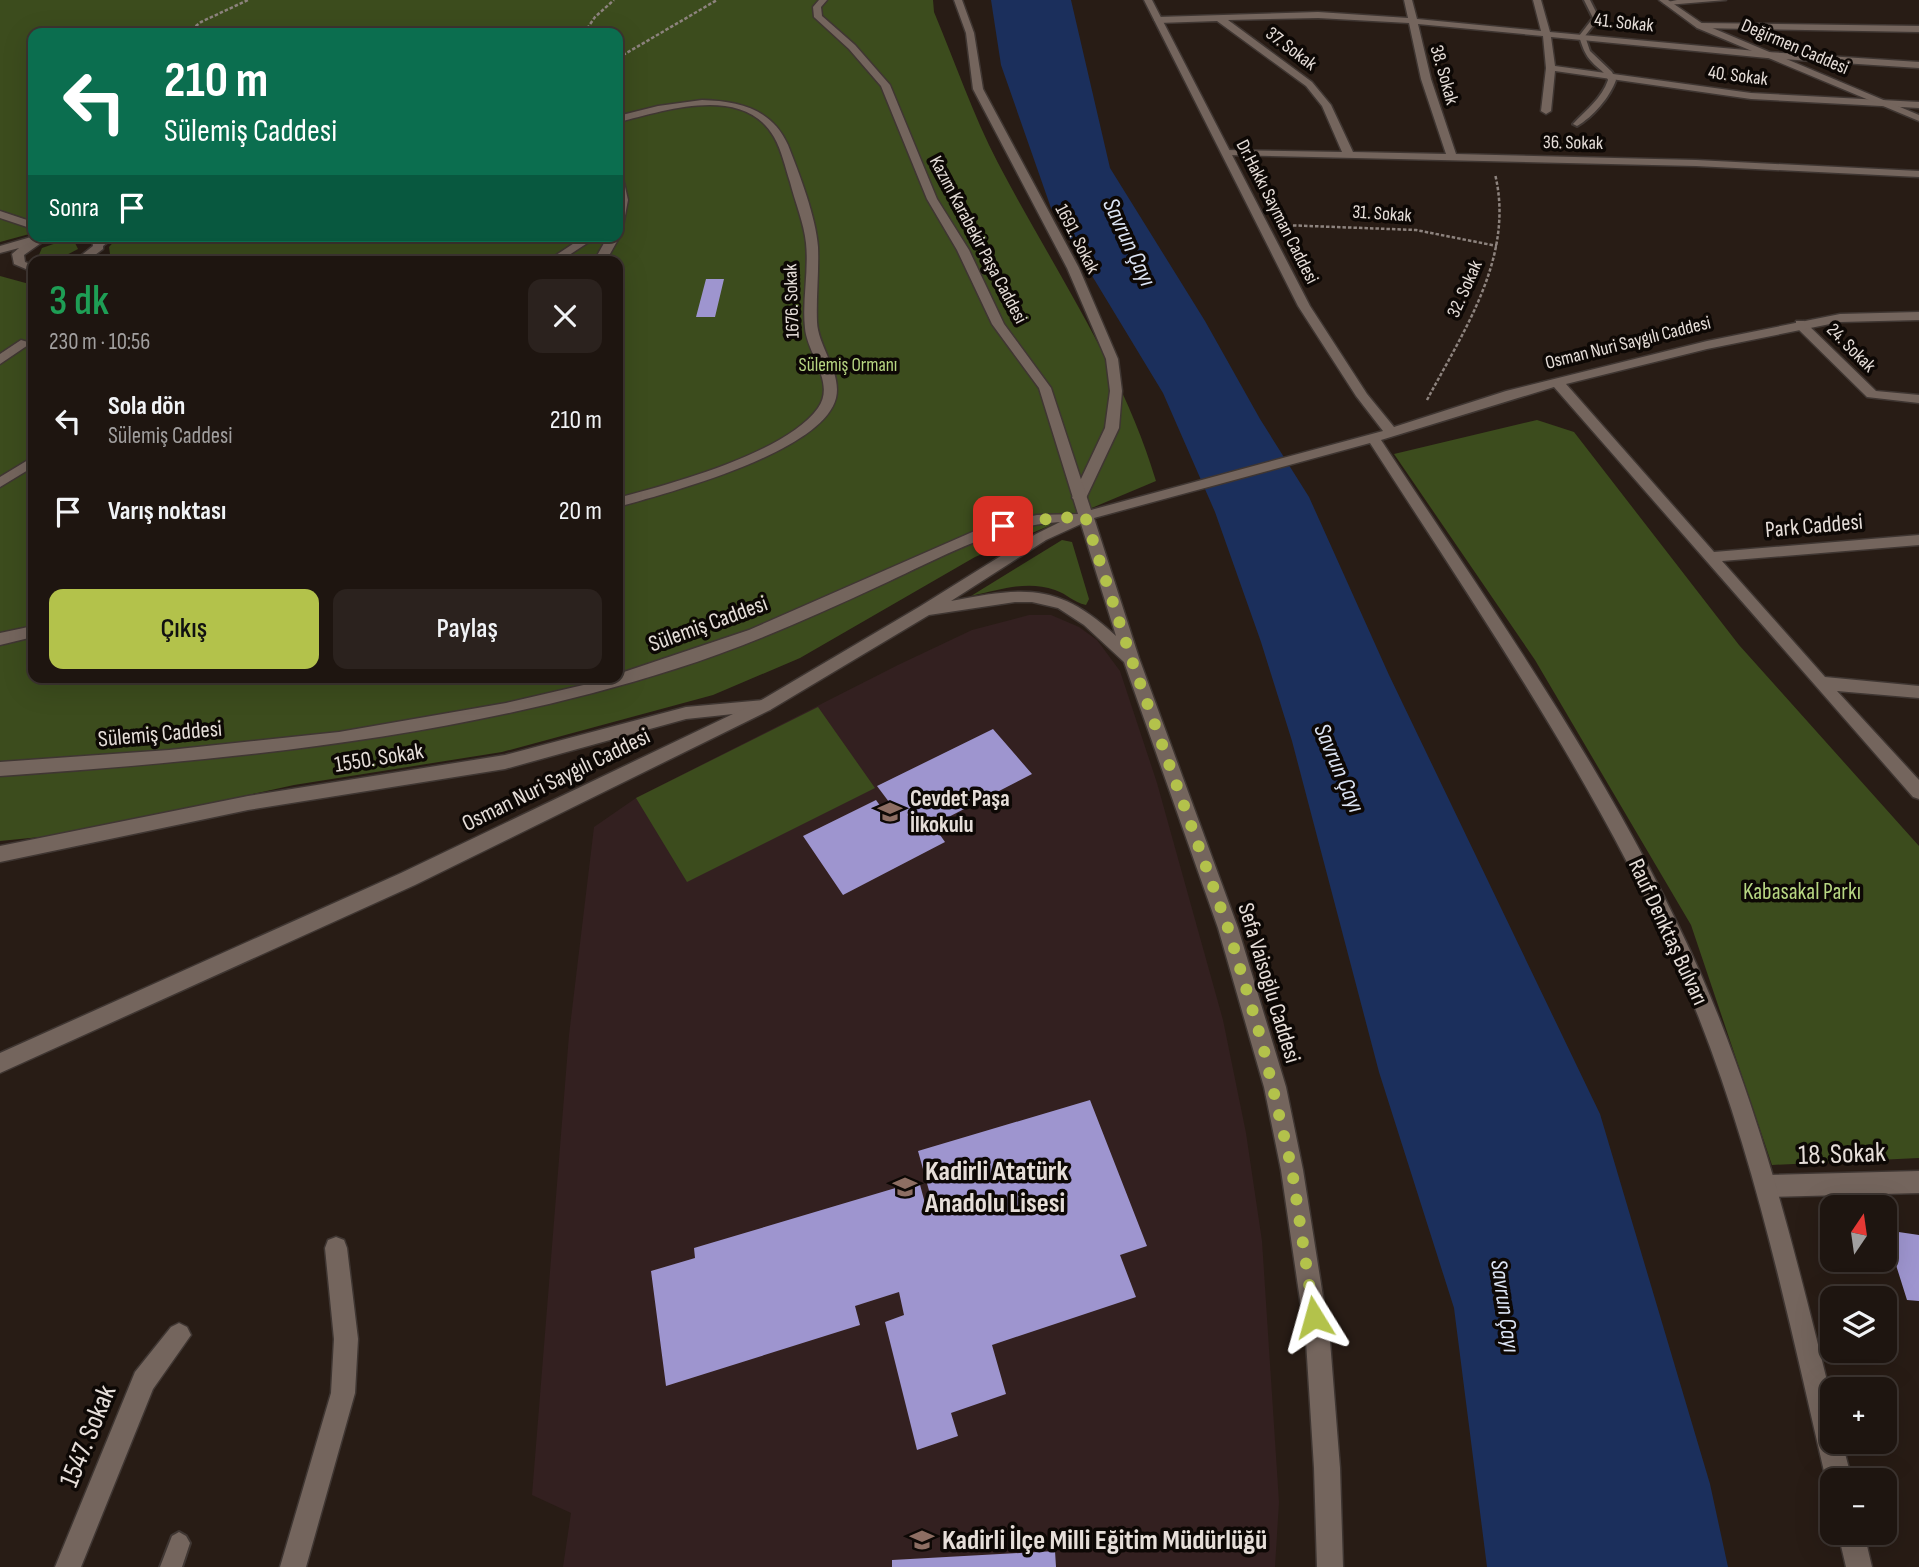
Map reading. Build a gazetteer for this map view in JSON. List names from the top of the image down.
{
  "streets": {
    "street": [
      "41. Sokak",
      "Değirmen Caddesi",
      "37. Sokak",
      "38. Sokak",
      "40. Sokak",
      "36. Sokak",
      "Dr.Hakkı Sayman Caddesi",
      "1691. Sokak",
      "Kazım Karabekir Paşa Caddesi",
      "1676. Sokak",
      "Osman Nuri Saygılı Caddesi",
      "24. Sokak",
      "Park Caddesi",
      "Sülemiş Caddesi",
      "1550. Sokak",
      "Rauf Denktaş Bulvarı",
      "Sefa Vaisoğlu Caddesi",
      "18. Sokak",
      "1547. Sokak"
    ],
    "path": ["31. Sokak", "32. Sokak"]
  },
  "crossings": [
    ["41. Sokak", "Değirmen Caddesi"],
    ["41. Sokak", "37. Sokak"],
    ["41. Sokak", "38. Sokak"],
    ["41. Sokak", "Dr.Hakkı Sayman Caddesi"],
    ["Değirmen Caddesi", "40. Sokak"],
    ["37. Sokak", "36. Sokak"],
    ["38. Sokak", "36. Sokak"],
    ["36. Sokak", "Dr.Hakkı Sayman Caddesi"],
    ["36. Sokak", "32. Sokak"],
    ["Dr.Hakkı Sayman Caddesi", "31. Sokak"],
    ["Dr.Hakkı Sayman Caddesi", "Osman Nuri Saygılı Caddesi"],
    ["Dr.Hakkı Sayman Caddesi", "Rauf Denktaş Bulvarı"],
    ["31. Sokak", "32. Sokak"],
    ["1691. Sokak", "Kazım Karabekir Paşa Caddesi"],
    ["1691. Sokak", "Osman Nuri Saygılı Caddesi"],
    ["1691. Sokak", "Sülemiş Caddesi"],
    ["1691. Sokak", "Sefa Vaisoğlu Caddesi"],
    ["Kazım Karabekir Paşa Caddesi", "Osman Nuri Saygılı Caddesi"],
    ["Kazım Karabekir Paşa Caddesi", "Sülemiş Caddesi"],
    ["Kazım Karabekir Paşa Caddesi", "Sefa Vaisoğlu Caddesi"],
    ["32. Sokak", "Osman Nuri Saygılı Caddesi"],
    ["Osman Nuri Saygılı Caddesi", "24. Sokak"],
    ["Osman Nuri Saygılı Caddesi", "Sülemiş Caddesi"],
    ["Osman Nuri Saygılı Caddesi", "1550. Sokak"],
    ["Osman Nuri Saygılı Caddesi", "Rauf Denktaş Bulvarı"],
    ["Osman Nuri Saygılı Caddesi", "Sefa Vaisoğlu Caddesi"],
    ["Sülemiş Caddesi", "Sefa Vaisoğlu Caddesi"],
    ["Rauf Denktaş Bulvarı", "18. Sokak"]
  ],
  "water": ["Savrun Çayı"],
  "parks": ["Sülemiş Ormanı", "Kabasakal Parkı"],
  "places": {
    "school or university": ["Cevdet Paşa İlkokulu", "Kadirli Atatürk Anadolu Lisesi", "Kadirli İlçe Milli Eğitim Müdürlüğü"]
  },
  "north": "top",
  "page": {
    "turn": ["210 m", "Sülemiş Caddesi"],
    "then": "Sonra",
    "heading": ["3 dk", "230 m · 10:56"],
    "list": [
      {
        "name": "Sola dön",
        "note": "Sülemiş Caddesi",
        "value": "210 m"
      },
      {
        "name": "Varış noktası",
        "value": "20 m"
      }
    ],
    "buttons": ["Çıkış", "Paylaş"],
    "map_buttons": ["+", "−"]
  }
}
